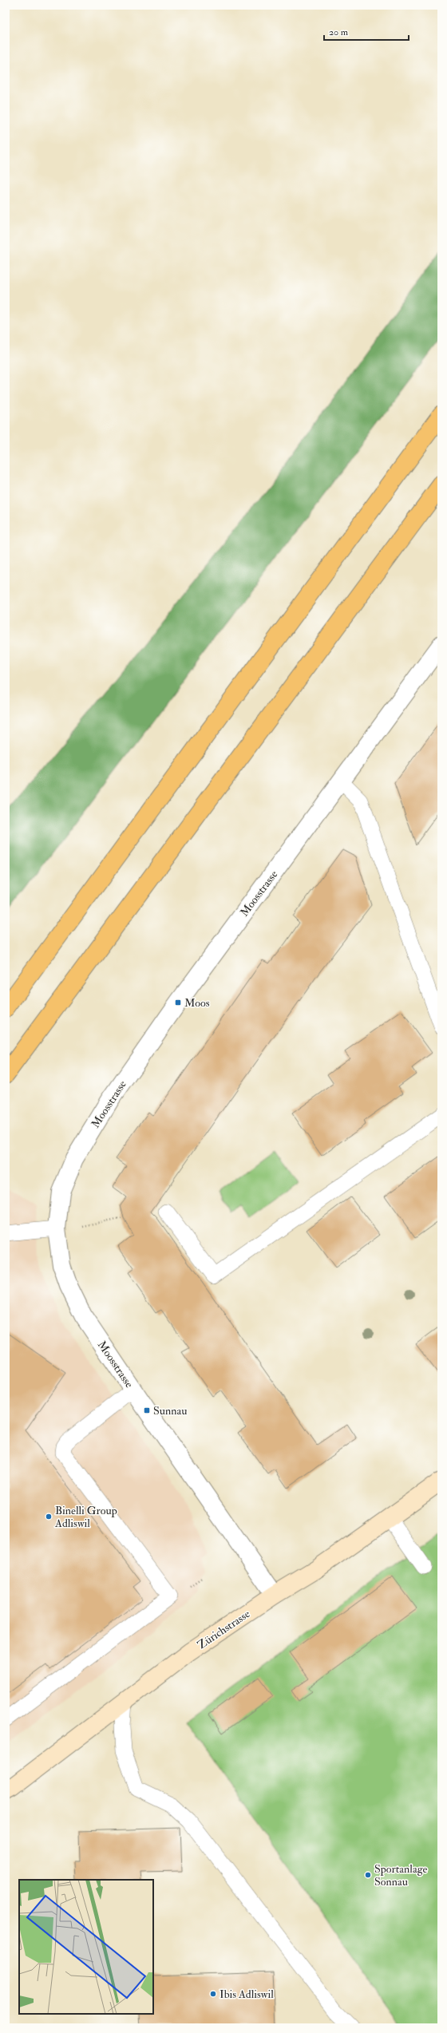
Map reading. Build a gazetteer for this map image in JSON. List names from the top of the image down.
{
  "streets": {
    "main road": ["Zürichstrasse"],
    "street": ["Moosstrasse"]
  },
  "crossings": [
    ["Moosstrasse", "Zürichstrasse"]
  ],
  "places": {
    "transit": ["Moos", "Sunnau"],
    "other": ["Binelli Group Adliswil", "Sportanlage Sonnau", "Ibis Adliswil"]
  },
  "scale_bar": "20 m"
}
